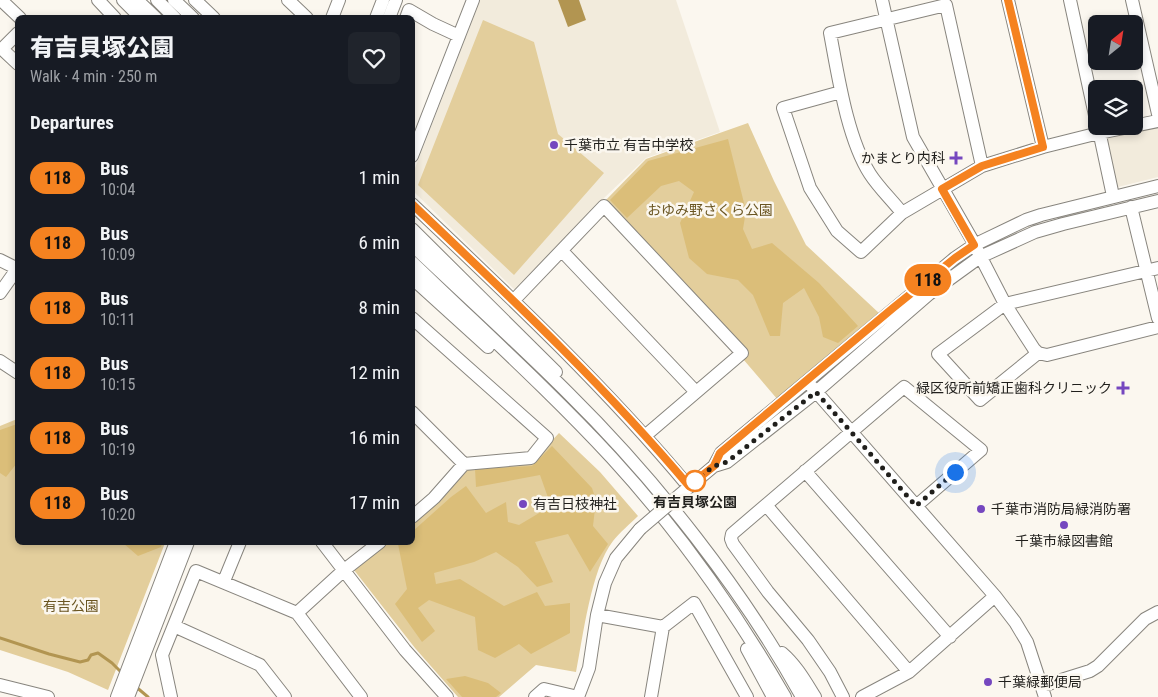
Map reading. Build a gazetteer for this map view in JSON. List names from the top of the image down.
{
  "parks": ["おゆみ野さくら公園", "有吉公園"],
  "places": {
    "other": [
      "千葉市立 有吉中学校",
      "有吉貝塚公園",
      "有吉日枝神社",
      "千葉市消防局緑消防署",
      "千葉市緑図書館",
      "千葉緑郵便局"
    ],
    "health": ["かまとり内科", "緑区役所前矯正歯科クリニック"]
  },
  "lines": ["bus line 118"],
  "north": "top right",
  "page": {
    "on_map": "118",
    "heading": [
      ["有吉貝塚公園", "Walk · 4 min · 250 m"],
      "Departures"
    ],
    "list": [
      {
        "mark": "118",
        "name": "Bus",
        "note": "10:04",
        "value": "1 min"
      },
      {
        "mark": "118",
        "name": "Bus",
        "note": "10:09",
        "value": "6 min"
      },
      {
        "mark": "118",
        "name": "Bus",
        "note": "10:11",
        "value": "8 min"
      },
      {
        "mark": "118",
        "name": "Bus",
        "note": "10:15",
        "value": "12 min"
      },
      {
        "mark": "118",
        "name": "Bus",
        "note": "10:19",
        "value": "16 min"
      },
      {
        "mark": "118",
        "name": "Bus",
        "note": "10:20",
        "value": "17 min"
      }
    ]
  }
}
